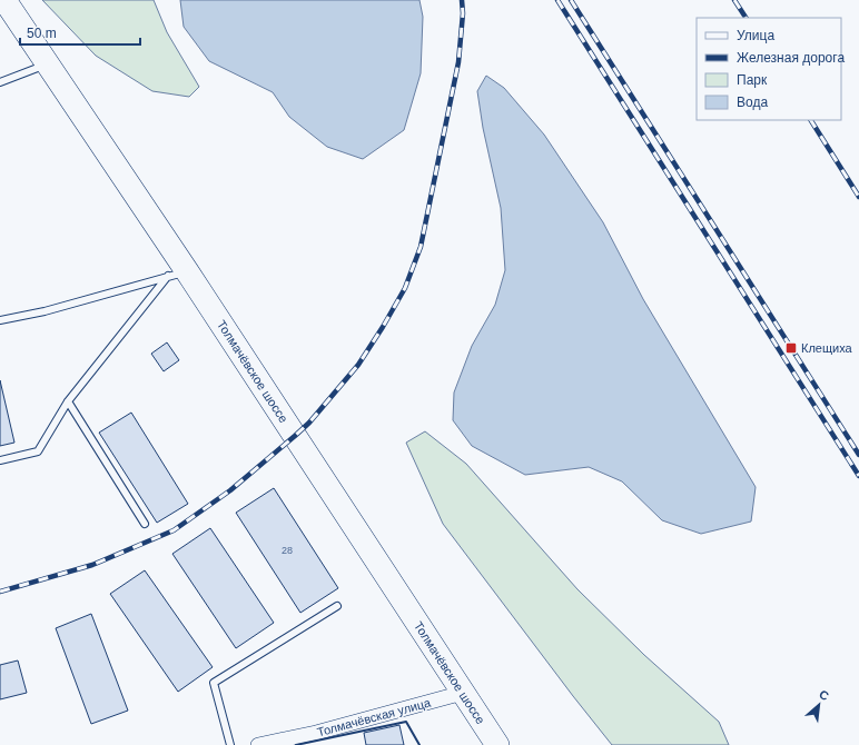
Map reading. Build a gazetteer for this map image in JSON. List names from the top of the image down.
{
  "streets": {
    "main road": ["Толмачёвское шоссе"],
    "street": ["Толмачёвская улица"]
  },
  "crossings": [
    ["Толмачёвское шоссе", "Толмачёвская улица"]
  ],
  "places": {
    "transit": ["Клещиха"]
  },
  "house_numbers": ["28"],
  "legend": [
    "Улица",
    "Железная дорога",
    "Парк",
    "Вода"
  ],
  "scale_bar": "50 m",
  "north": "top right"
}
